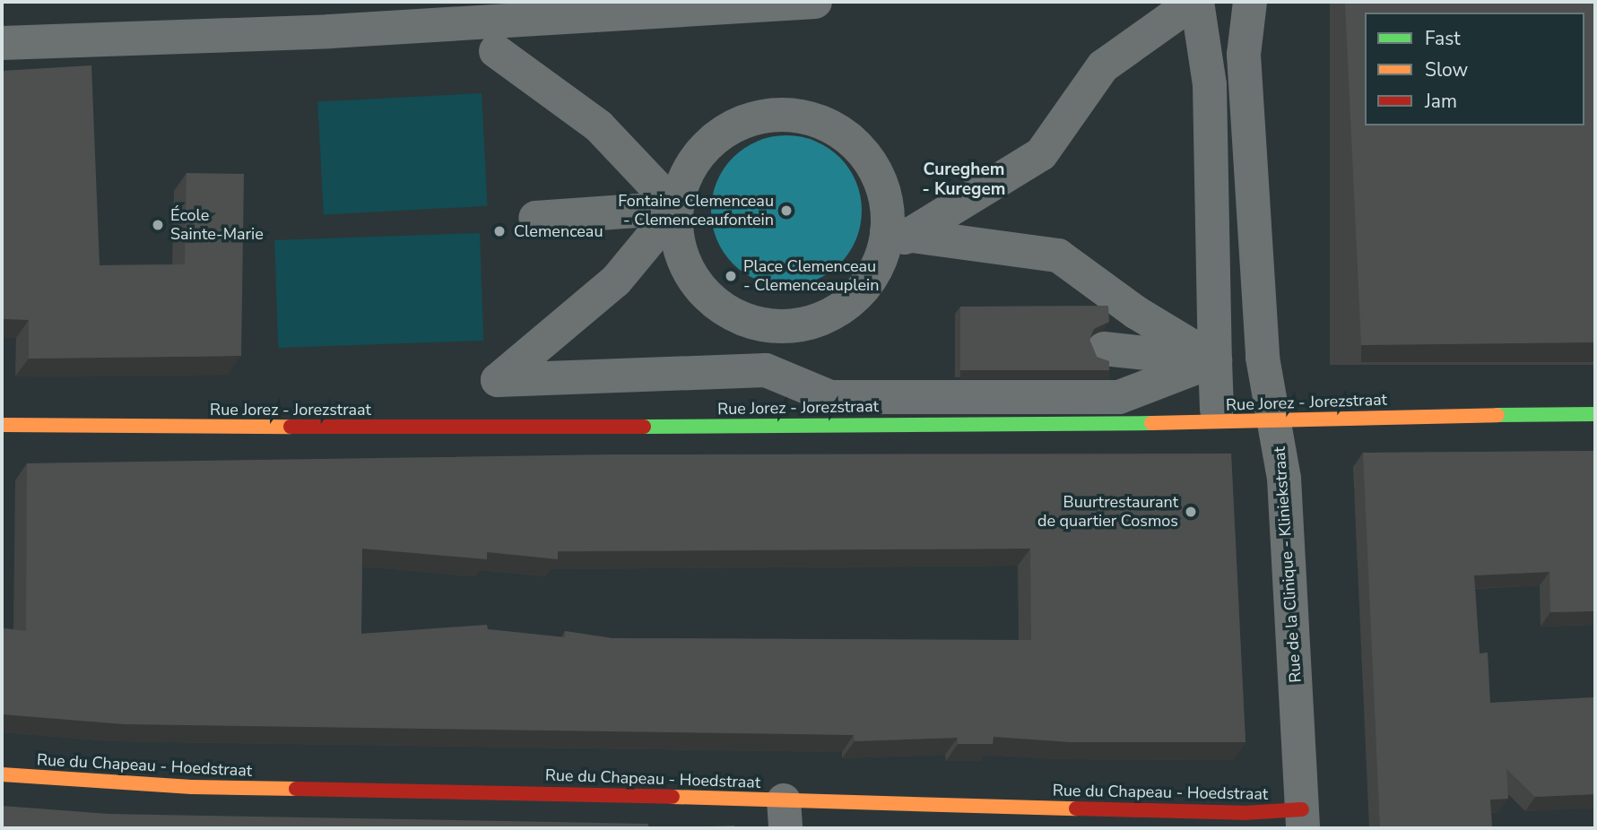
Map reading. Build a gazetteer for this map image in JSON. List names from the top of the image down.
{
  "streets": {
    "street": ["Rue Jorez - Jorezstraat", "Rue de la Clinique - Kliniekstraat", "Rue du Chapeau - Hoedstraat"]
  },
  "crossings": [
    ["Rue Jorez - Jorezstraat", "Rue de la Clinique - Kliniekstraat"],
    ["Rue de la Clinique - Kliniekstraat", "Rue du Chapeau - Hoedstraat"]
  ],
  "districts": ["Cureghem - Kuregem"],
  "places": [
    "Fontaine Clemenceau - Clemenceaufontein",
    "École Sainte-Marie",
    "Clemenceau",
    "Place Clemenceau - Clemenceauplein",
    "Buurtrestaurant de quartier Cosmos"
  ],
  "legend": ["Fast", "Slow", "Jam"]
}
